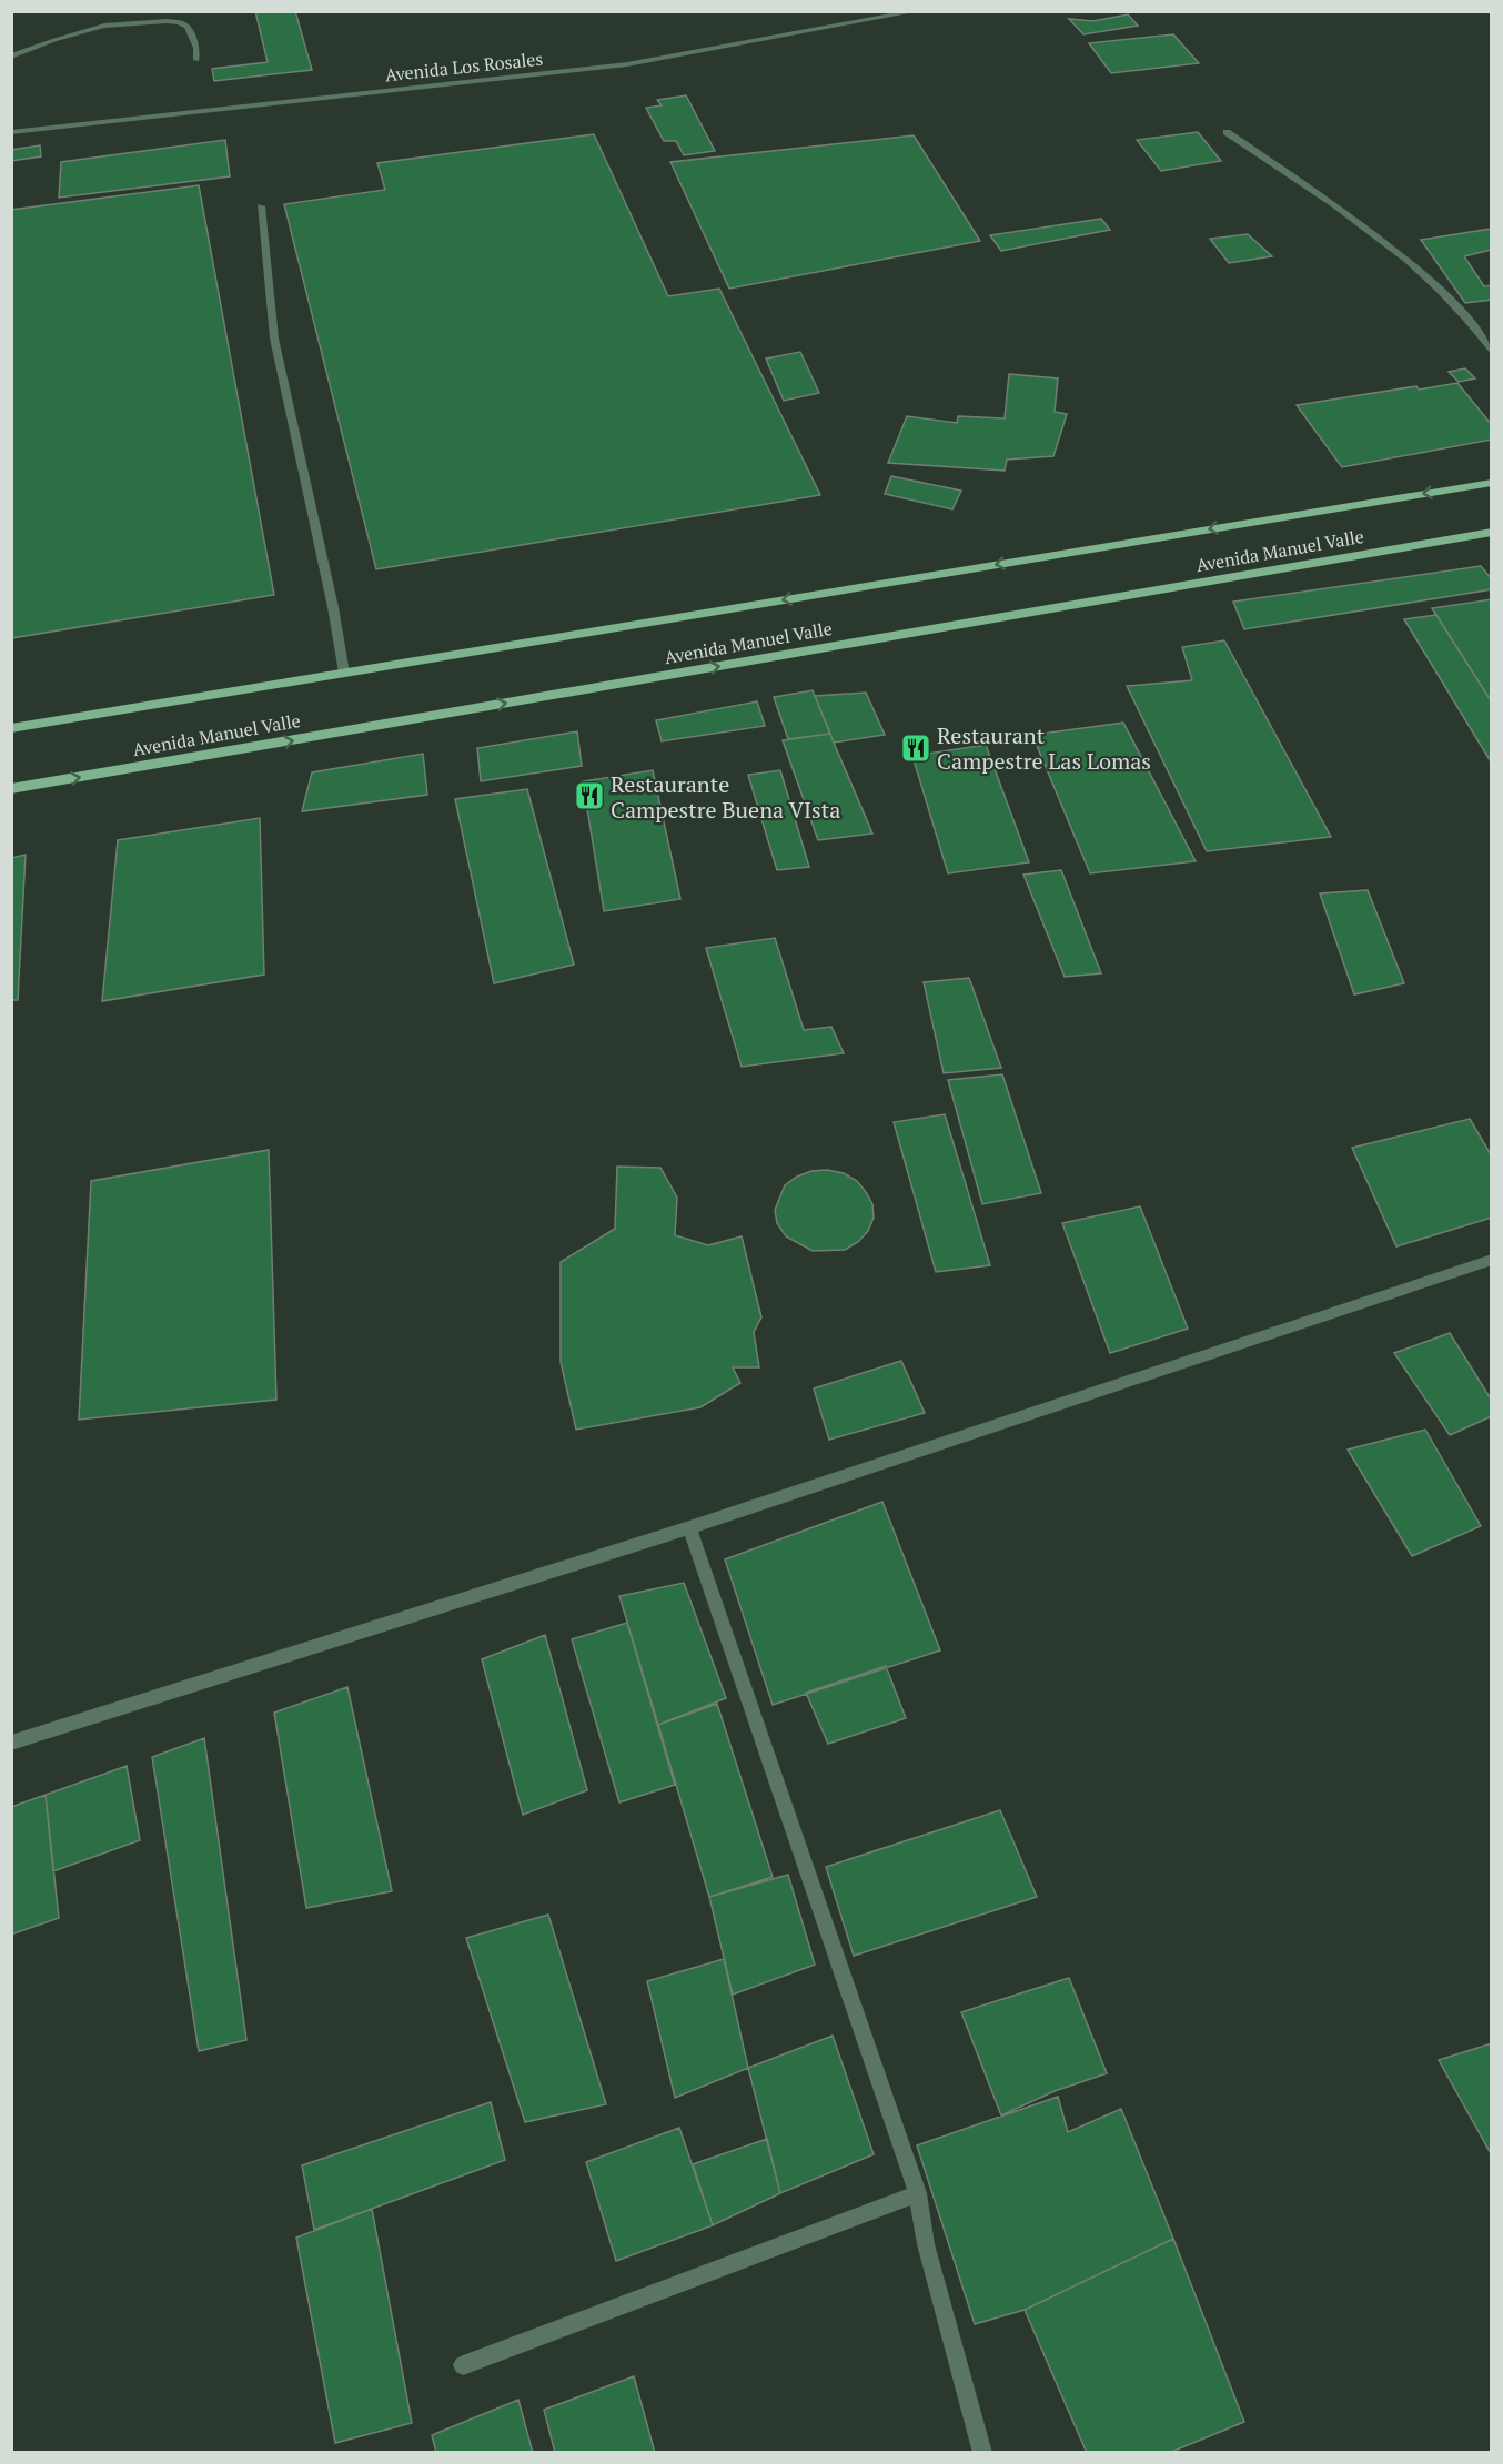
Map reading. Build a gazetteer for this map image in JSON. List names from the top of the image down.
{
  "streets": {
    "main road": ["Avenida Manuel Valle"],
    "street": ["Avenida Los Rosales"]
  },
  "places": {
    "restaurant": ["Restaurant Campestre Las Lomas", "Restaurante Campestre Buena VIsta"]
  }
}
